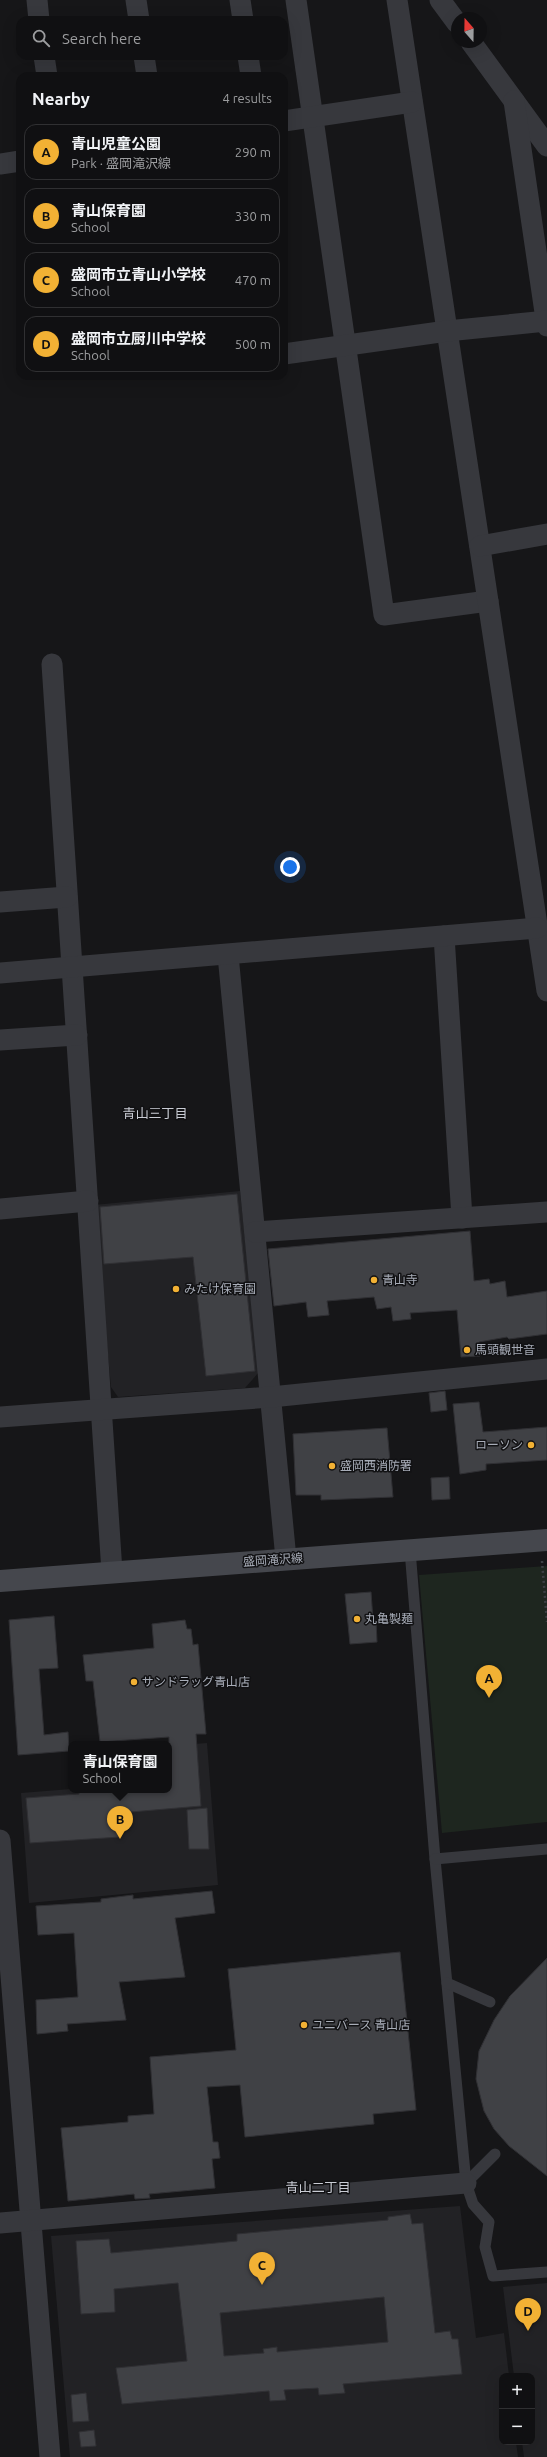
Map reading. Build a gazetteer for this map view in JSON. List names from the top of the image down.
{
  "streets": {
    "main road": ["盛岡滝沢線"]
  },
  "districts": ["青山三丁目", "青山二丁目"],
  "places": [
    "青山寺",
    "みたけ保育園",
    "馬頭観世音",
    "ローソン",
    "盛岡西消防署",
    "丸亀製麺",
    "サンドラッグ青山店",
    "ユニバース 青山店"
  ],
  "north": "top",
  "page": {
    "search": "Search here",
    "heading": ["Nearby", "4 results"],
    "list": [
      {
        "mark": "A",
        "name": "青山児童公園",
        "note": "Park · 盛岡滝沢線",
        "value": "290 m"
      },
      {
        "mark": "B",
        "name": "青山保育園",
        "note": "School",
        "value": "330 m"
      },
      {
        "mark": "C",
        "name": "盛岡市立青山小学校",
        "note": "School",
        "value": "470 m"
      },
      {
        "mark": "D",
        "name": "盛岡市立厨川中学校",
        "note": "School",
        "value": "500 m"
      }
    ],
    "pins": [
      "A",
      "B",
      "C",
      "D"
    ],
    "popup": ["青山保育園", "School"],
    "map_buttons": ["+", "−"]
  }
}
